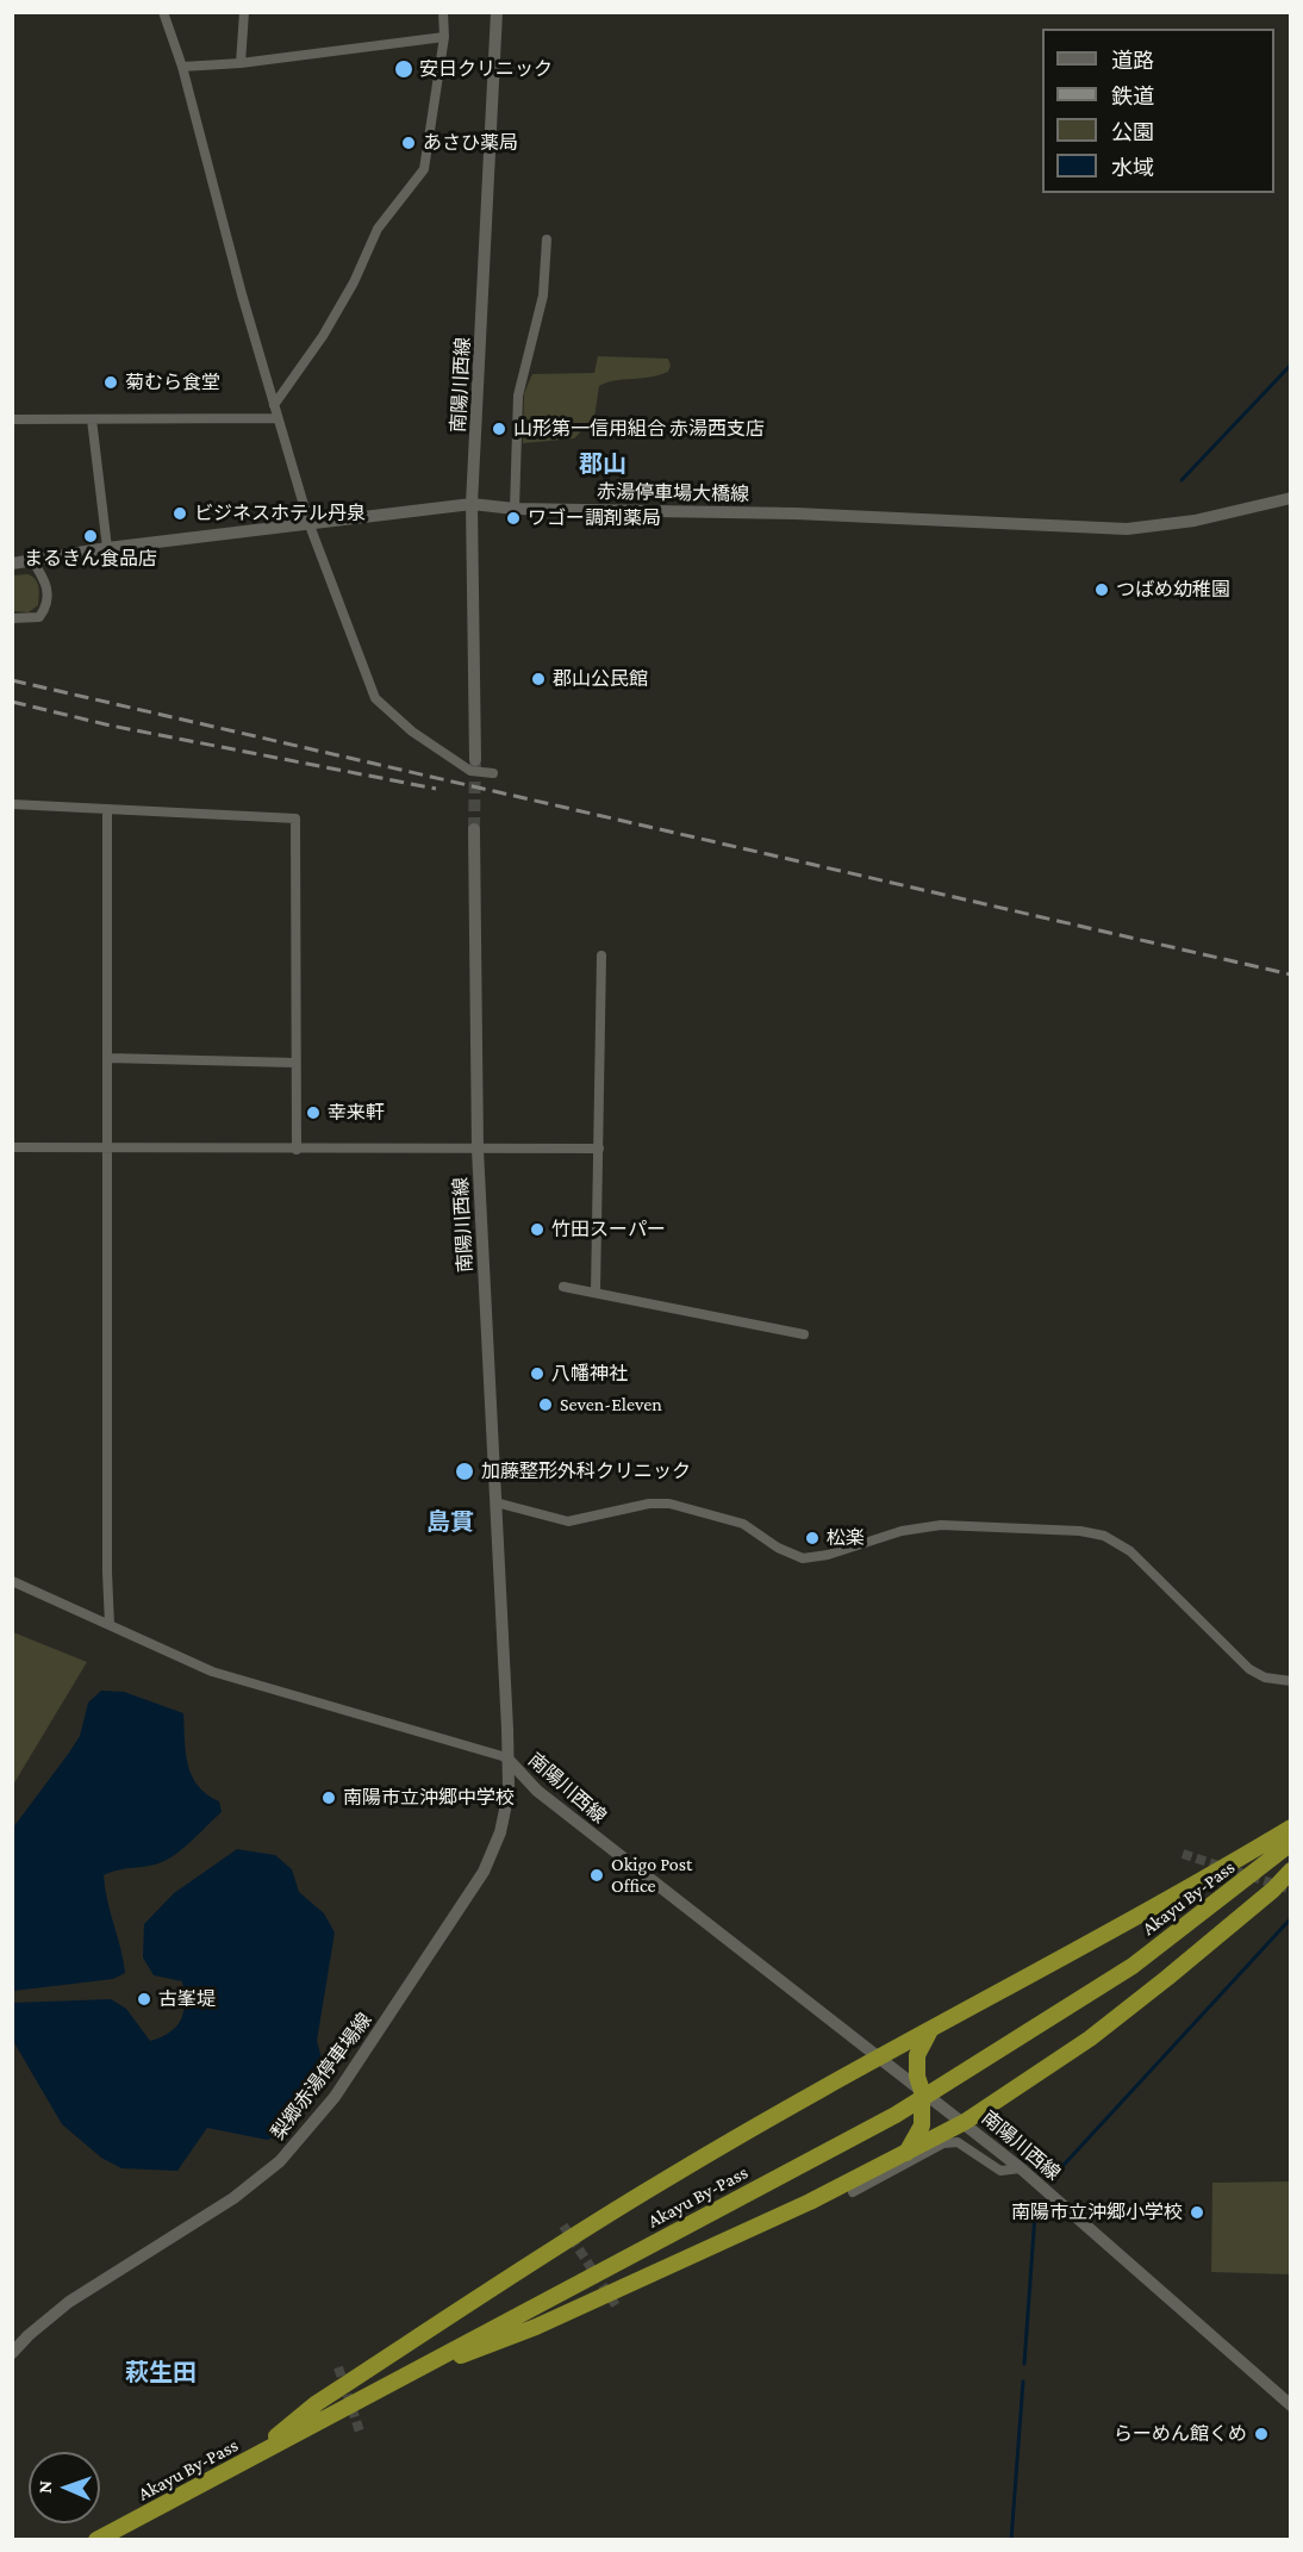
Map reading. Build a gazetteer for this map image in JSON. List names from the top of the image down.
{
  "streets": {
    "highway": ["Akayu By-Pass"],
    "main road": ["南陽川西線", "赤湯停車場大橋線", "梨郷赤湯停車場線"]
  },
  "crossings": [
    ["南陽川西線", "赤湯停車場大橋線"],
    ["南陽川西線", "梨郷赤湯停車場線"]
  ],
  "districts": ["郡山", "島貫", "萩生田"],
  "places": [
    "安日クリニック",
    "あさひ薬局",
    "菊むら食堂",
    "山形第一信用組合 赤湯西支店",
    "ビジネスホテル丹泉",
    "ワゴー調剤薬局",
    "まるきん食品店",
    "つばめ幼稚園",
    "郡山公民館",
    "幸来軒",
    "竹田スーパー",
    "八幡神社",
    "Seven-Eleven",
    "加藤整形外科クリニック",
    "松楽",
    "南陽市立沖郷中学校",
    "Okigo Post Office",
    "古峯堤",
    "南陽市立沖郷小学校",
    "らーめん館くめ"
  ],
  "legend": [
    "道路",
    "鉄道",
    "公園",
    "水域"
  ],
  "north": "left"
}
